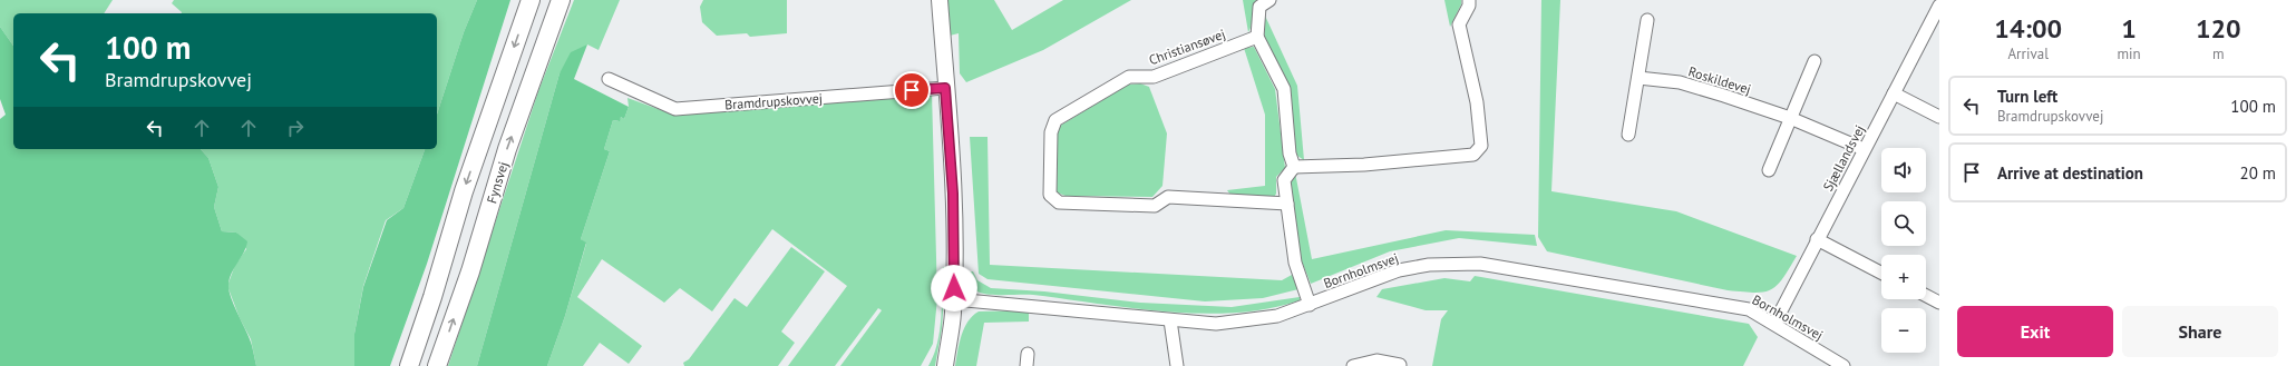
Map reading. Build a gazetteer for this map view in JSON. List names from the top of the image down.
{
  "streets": {
    "main road": ["Fynsvej"],
    "street": [
      "Christiansøvej",
      "Roskildevej",
      "Bramdrupskovvej",
      "Sjællandsvej",
      "Bornholmsvej"
    ]
  },
  "crossings": [
    ["Roskildevej", "Sjællandsvej"],
    ["Sjællandsvej", "Bornholmsvej"]
  ],
  "page": {
    "eta": [
      "14:00",
      "Arrival",
      "1",
      "min",
      "120",
      "m"
    ],
    "turn": ["100 m", "Bramdrupskovvej"],
    "list": [
      {
        "name": "Turn left",
        "note": "Bramdrupskovvej",
        "value": "100 m"
      },
      {
        "name": "Arrive at destination",
        "value": "20 m"
      }
    ],
    "map_buttons": ["+", "−"],
    "buttons": ["Exit", "Share"]
  }
}
